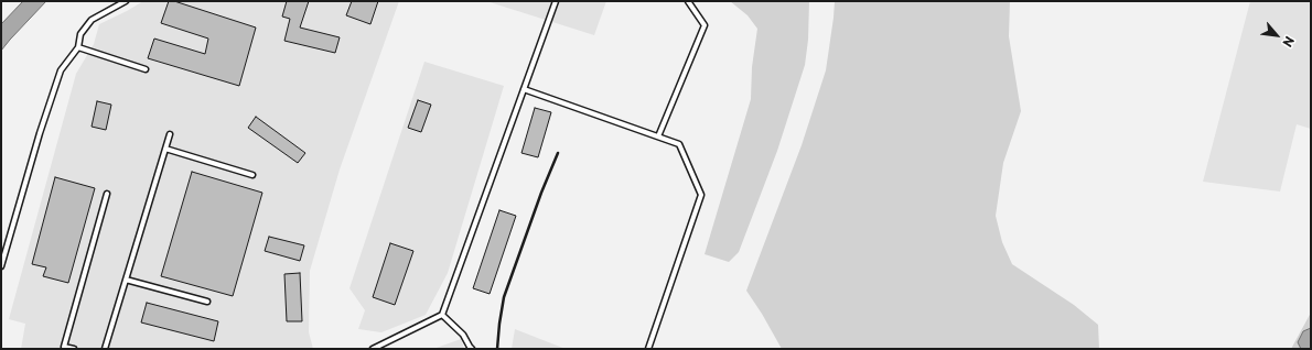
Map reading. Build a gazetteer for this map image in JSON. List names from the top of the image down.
{
  "north": "bottom right"
}
